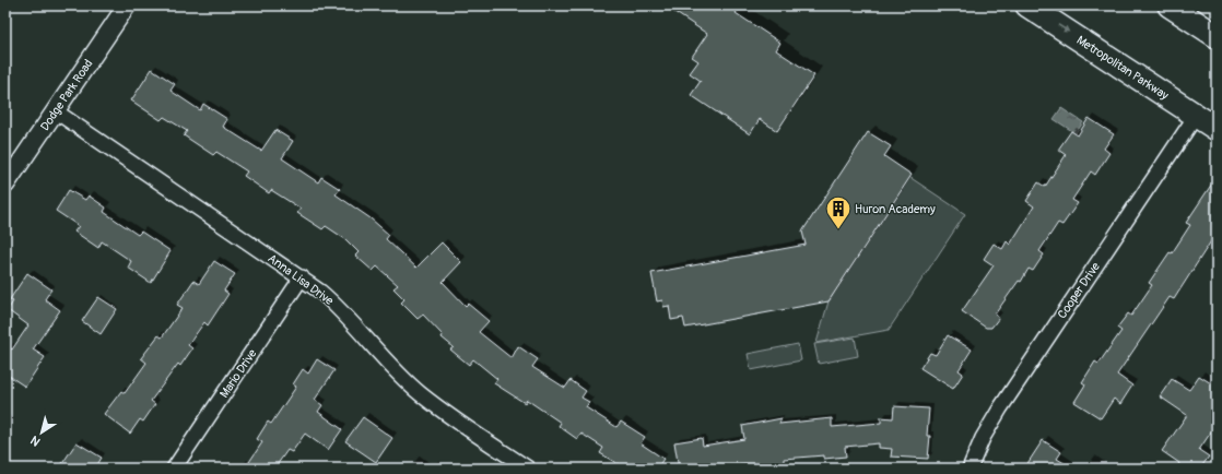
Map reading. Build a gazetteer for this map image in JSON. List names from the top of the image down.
{
  "streets": {
    "main road": ["Metropolitan Parkway"],
    "street": [
      "Dodge Park Road",
      "Anna Lisa Drive",
      "Cooper Drive",
      "Mario Drive"
    ]
  },
  "crossings": [
    ["Metropolitan Parkway", "Cooper Drive"],
    ["Dodge Park Road", "Anna Lisa Drive"],
    ["Anna Lisa Drive", "Mario Drive"]
  ],
  "one_way": ["Metropolitan Parkway"],
  "places": {
    "building": ["Huron Academy"]
  },
  "north": "bottom left"
}
